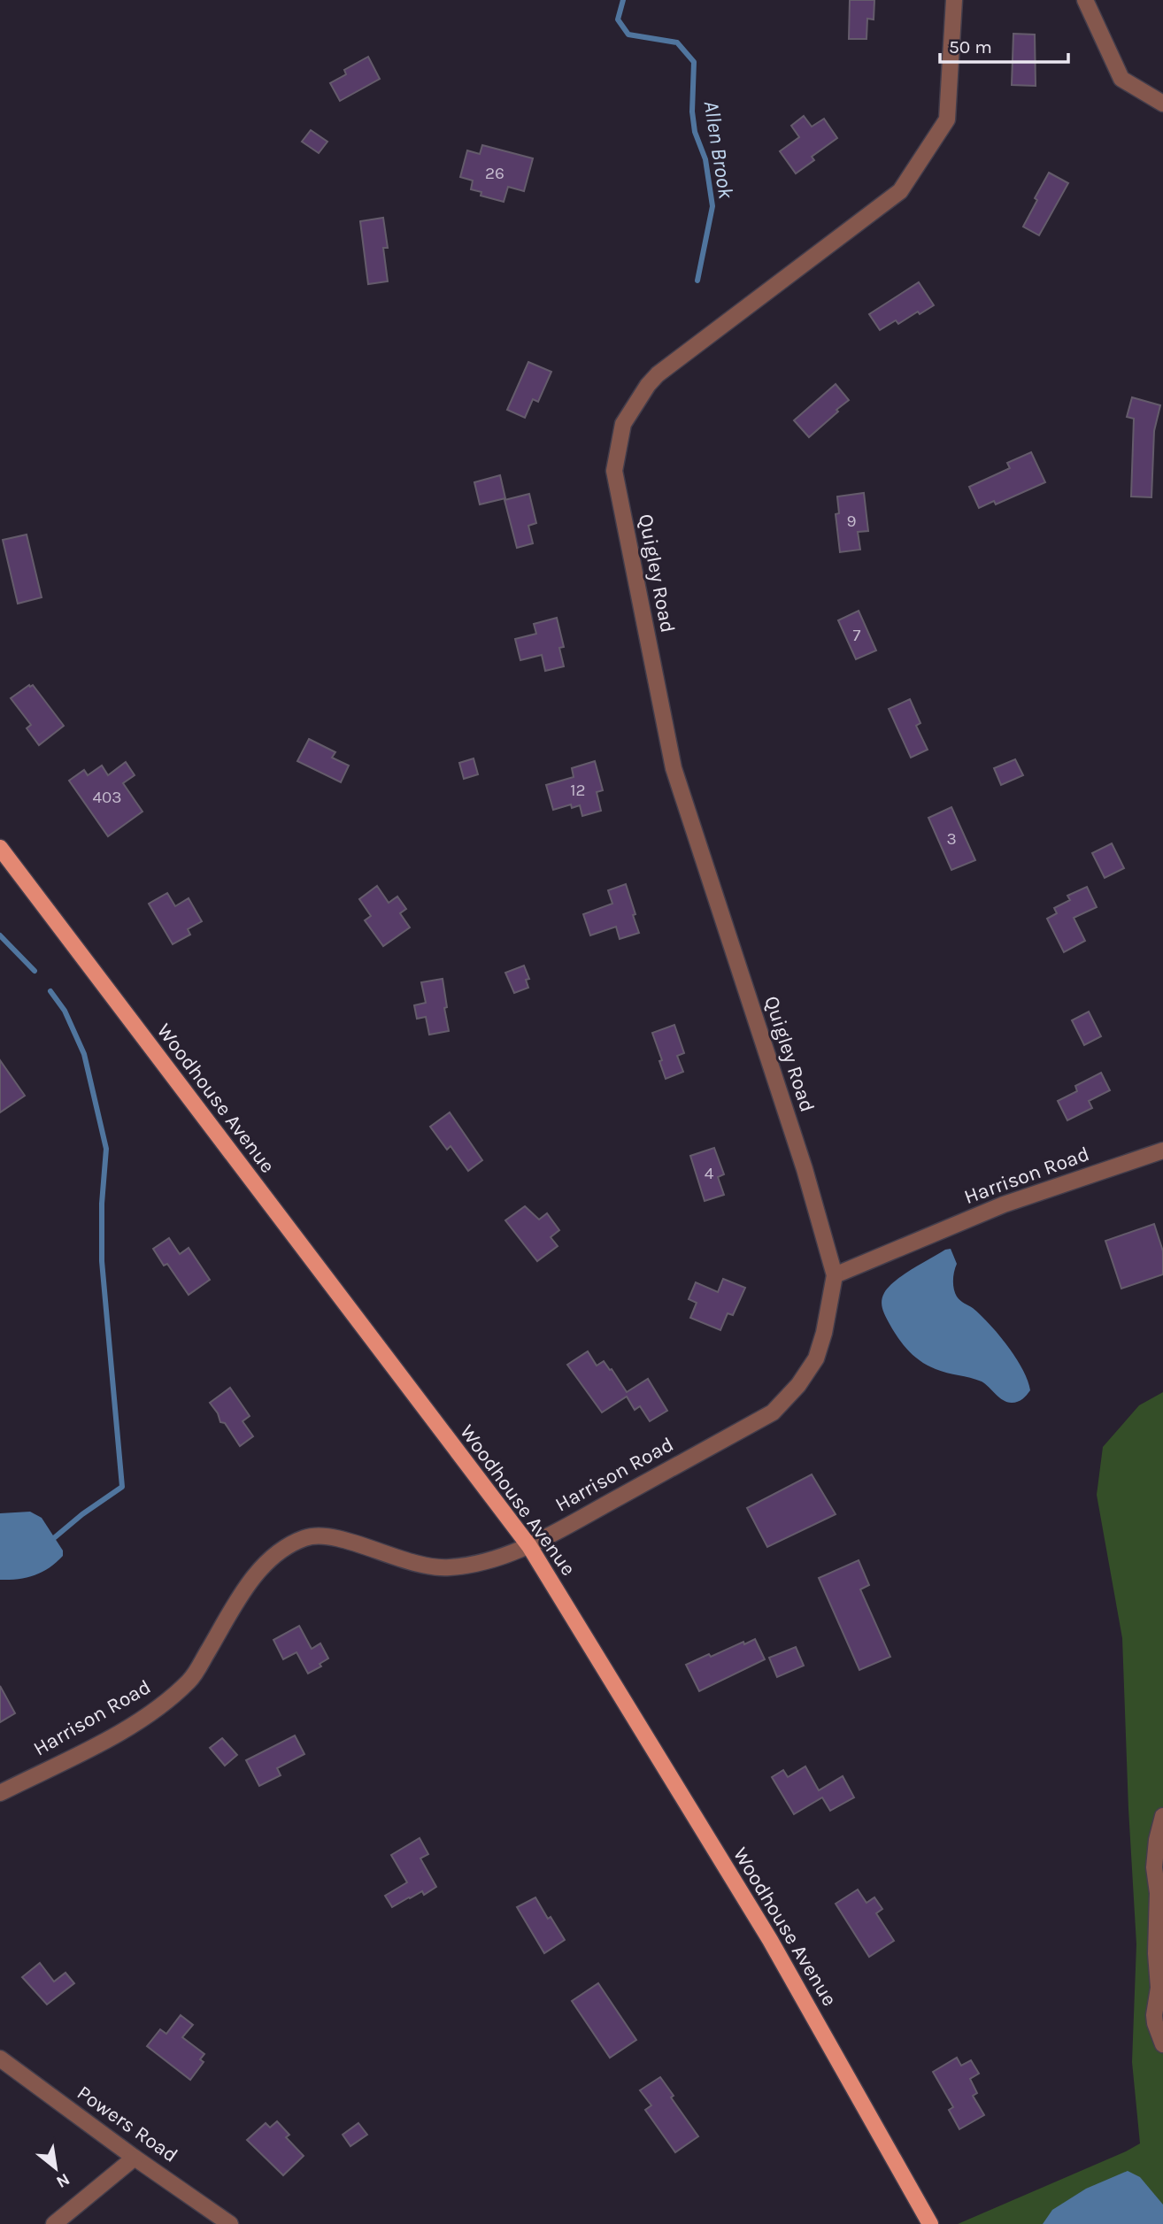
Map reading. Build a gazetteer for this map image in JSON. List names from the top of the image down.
{
  "streets": {
    "main road": ["Woodhouse Avenue"],
    "street": ["Quigley Road", "Harrison Road", "Powers Road"]
  },
  "crossings": [
    ["Quigley Road", "Harrison Road"],
    ["Woodhouse Avenue", "Harrison Road"]
  ],
  "water": ["Allen Brook"],
  "house_numbers": [
    "26",
    "9",
    "7",
    "12",
    "403",
    "3",
    "4"
  ],
  "scale_bar": "50 m",
  "north": "bottom right"
}
